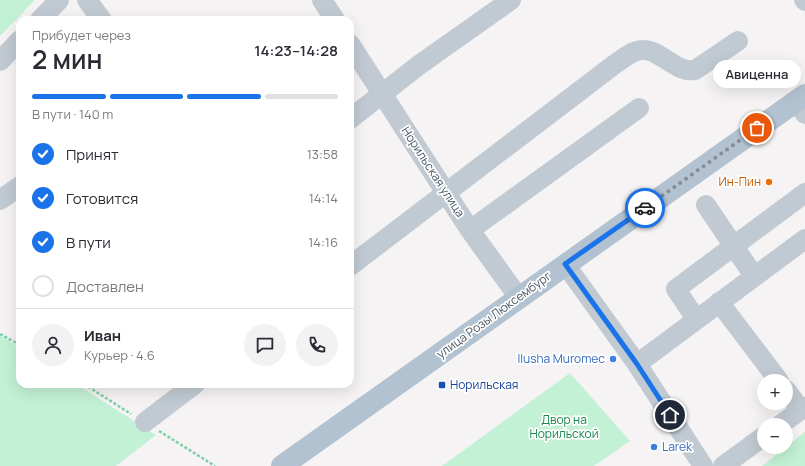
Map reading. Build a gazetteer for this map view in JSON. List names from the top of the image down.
{
  "streets": {
    "main road": ["улица Розы Люксембург"],
    "street": ["Норильская улица"]
  },
  "crossings": [
    ["Норильская улица", "улица Розы Люксембург"]
  ],
  "parks": ["Двор на Норильской"],
  "places": {
    "other": [
      "Авиценна",
      "Ин-Пин",
      "Ilusha Muromec",
      "Larek"
    ],
    "transit": ["Норильская"]
  },
  "page": {
    "heading": ["2 мин", "Прибудет через", "14:23–14:28"],
    "panel": ["Иван", "Курьер · 4.6"],
    "bubble": "Авиценна",
    "bar": "В пути · 140 m",
    "list": [
      ["Принят", "13:58"],
      ["Готовится", "14:14"],
      ["В пути", "14:16"],
      "Доставлен"
    ],
    "map_buttons": ["+", "−"]
  }
}
